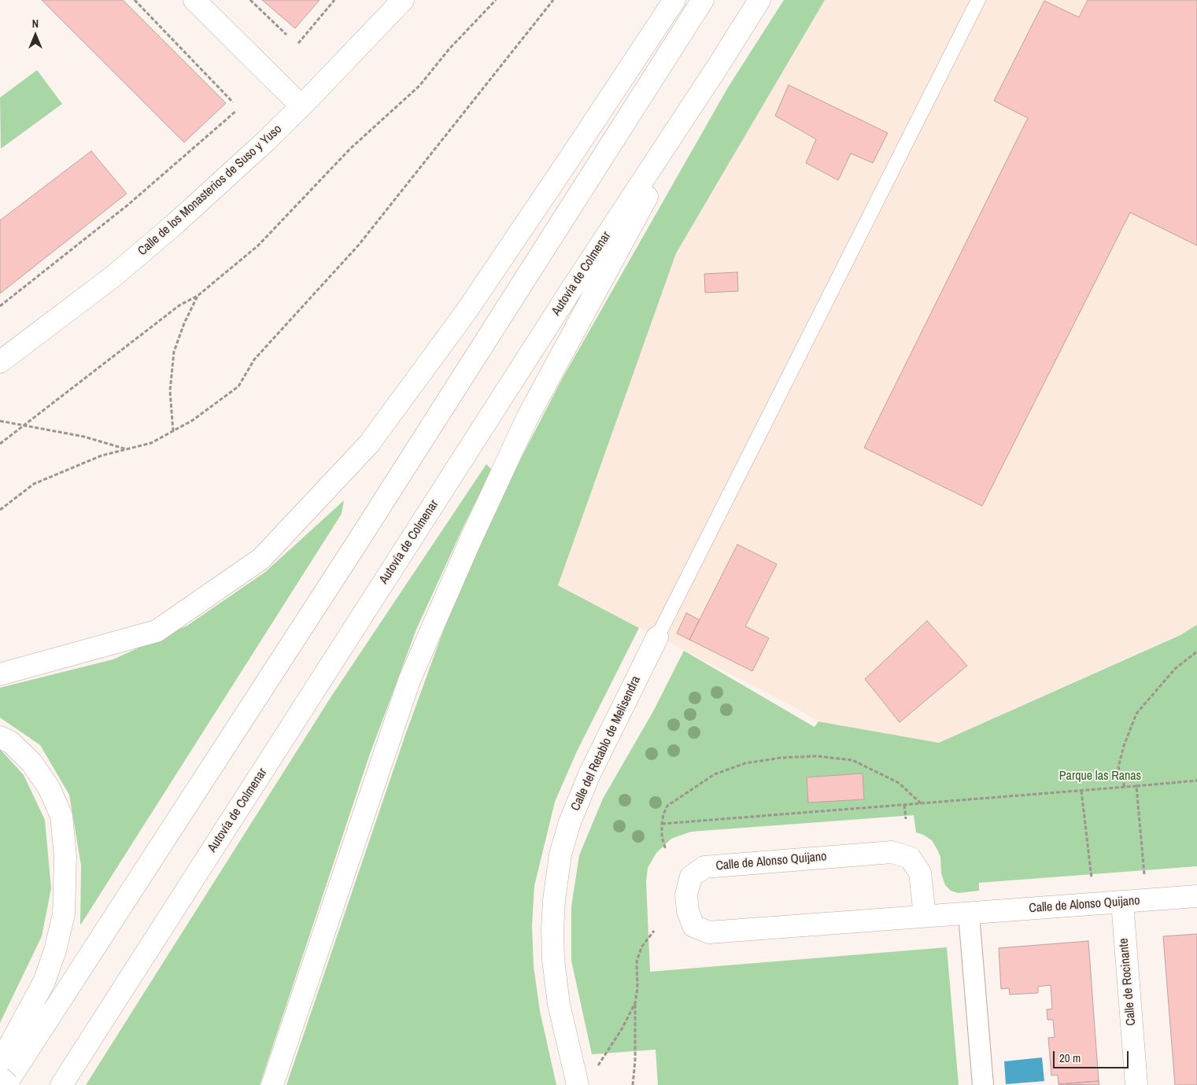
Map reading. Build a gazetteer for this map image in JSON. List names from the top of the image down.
{
  "streets": {
    "main road": [
      "Calle de los Monasterios de Suso y Yuso",
      "Autovía de Colmenar",
      "Calle del Retablo de Melisendra",
      "Calle de Alonso Quijano",
      "Calle de Rocinante"
    ]
  },
  "crossings": [
    ["Calle de Alonso Quijano", "Calle de Rocinante"]
  ],
  "parks": ["Parque las Ranas"],
  "scale_bar": "20 m",
  "north": "top"
}
